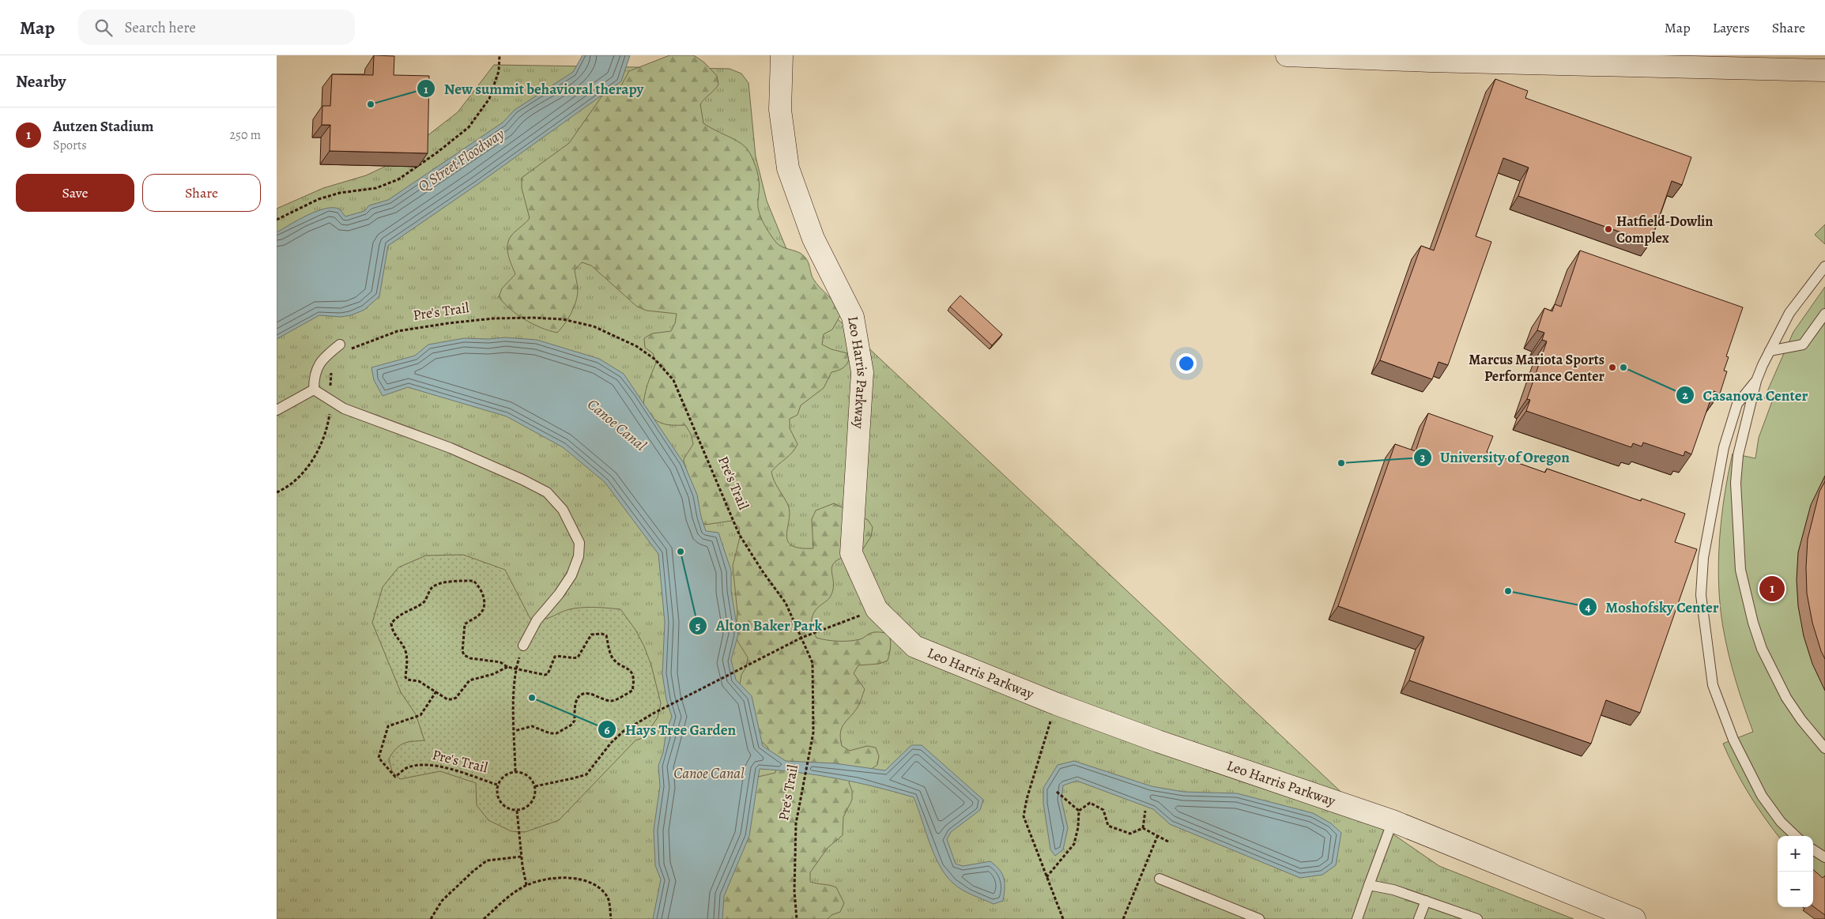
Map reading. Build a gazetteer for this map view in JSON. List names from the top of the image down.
{
  "streets": {
    "street": ["Leo Harris Parkway"],
    "path": ["Pre's Trail"]
  },
  "water": ["Q Street Floodway", "Canoe Canal"],
  "places": [
    "New summit behavioral therapy",
    "Hatfield-Dowlin Complex",
    "Marcus Mariota Sports Performance Center",
    "Casanova Center",
    "University of Oregon",
    "Alton Baker Park",
    "Moshofsky Center",
    "Hays Tree Garden"
  ],
  "page": {
    "header": "Map",
    "search": "Search here",
    "nav": ["Map", "Layers", "Share"],
    "heading": "Nearby",
    "list": [
      {
        "mark": "1",
        "name": "Autzen Stadium",
        "note": "Sports",
        "value": "250 m"
      }
    ],
    "buttons": ["Save", "Share"],
    "pins": "1",
    "map_buttons": ["+", "−"]
  }
}
